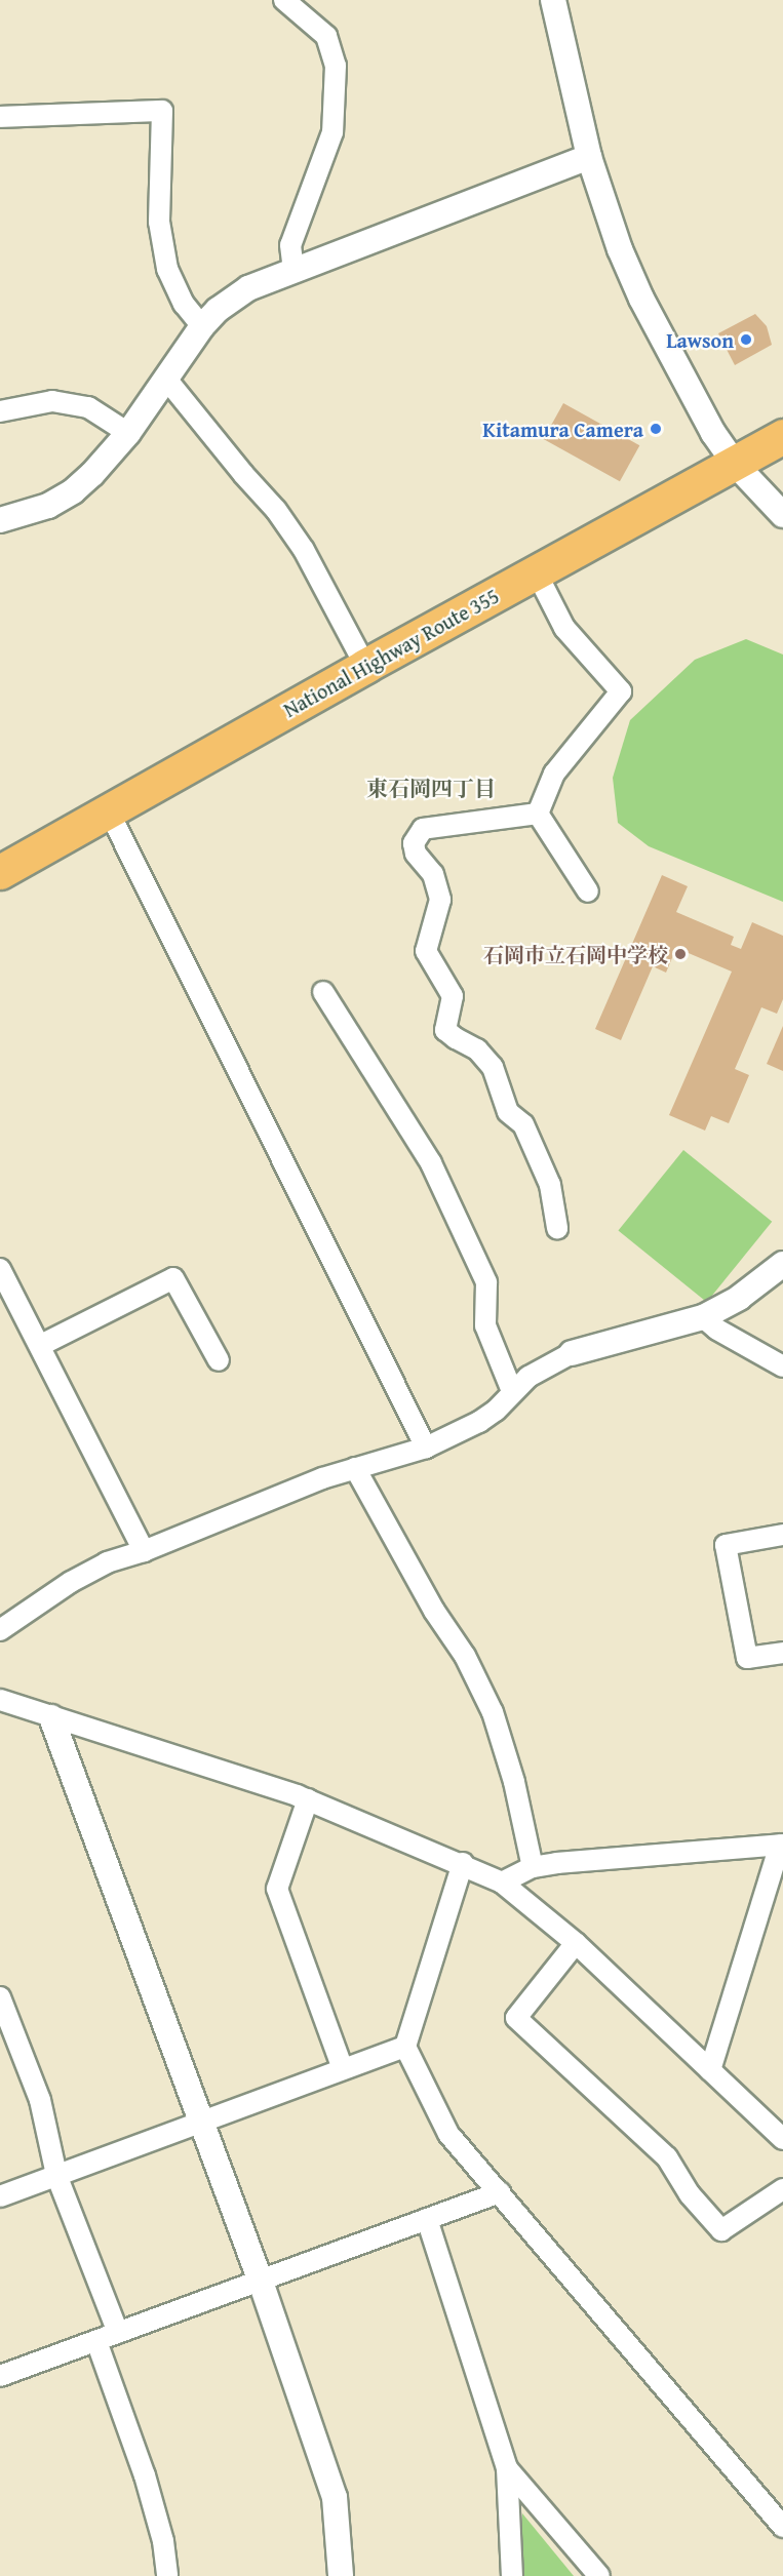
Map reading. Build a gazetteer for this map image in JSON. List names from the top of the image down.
{
  "streets": {
    "highway": ["National Highway Route 355"]
  },
  "districts": ["東石岡四丁目"],
  "places": ["Lawson", "Kitamura Camera", "石岡市立石岡中学校"]
}
